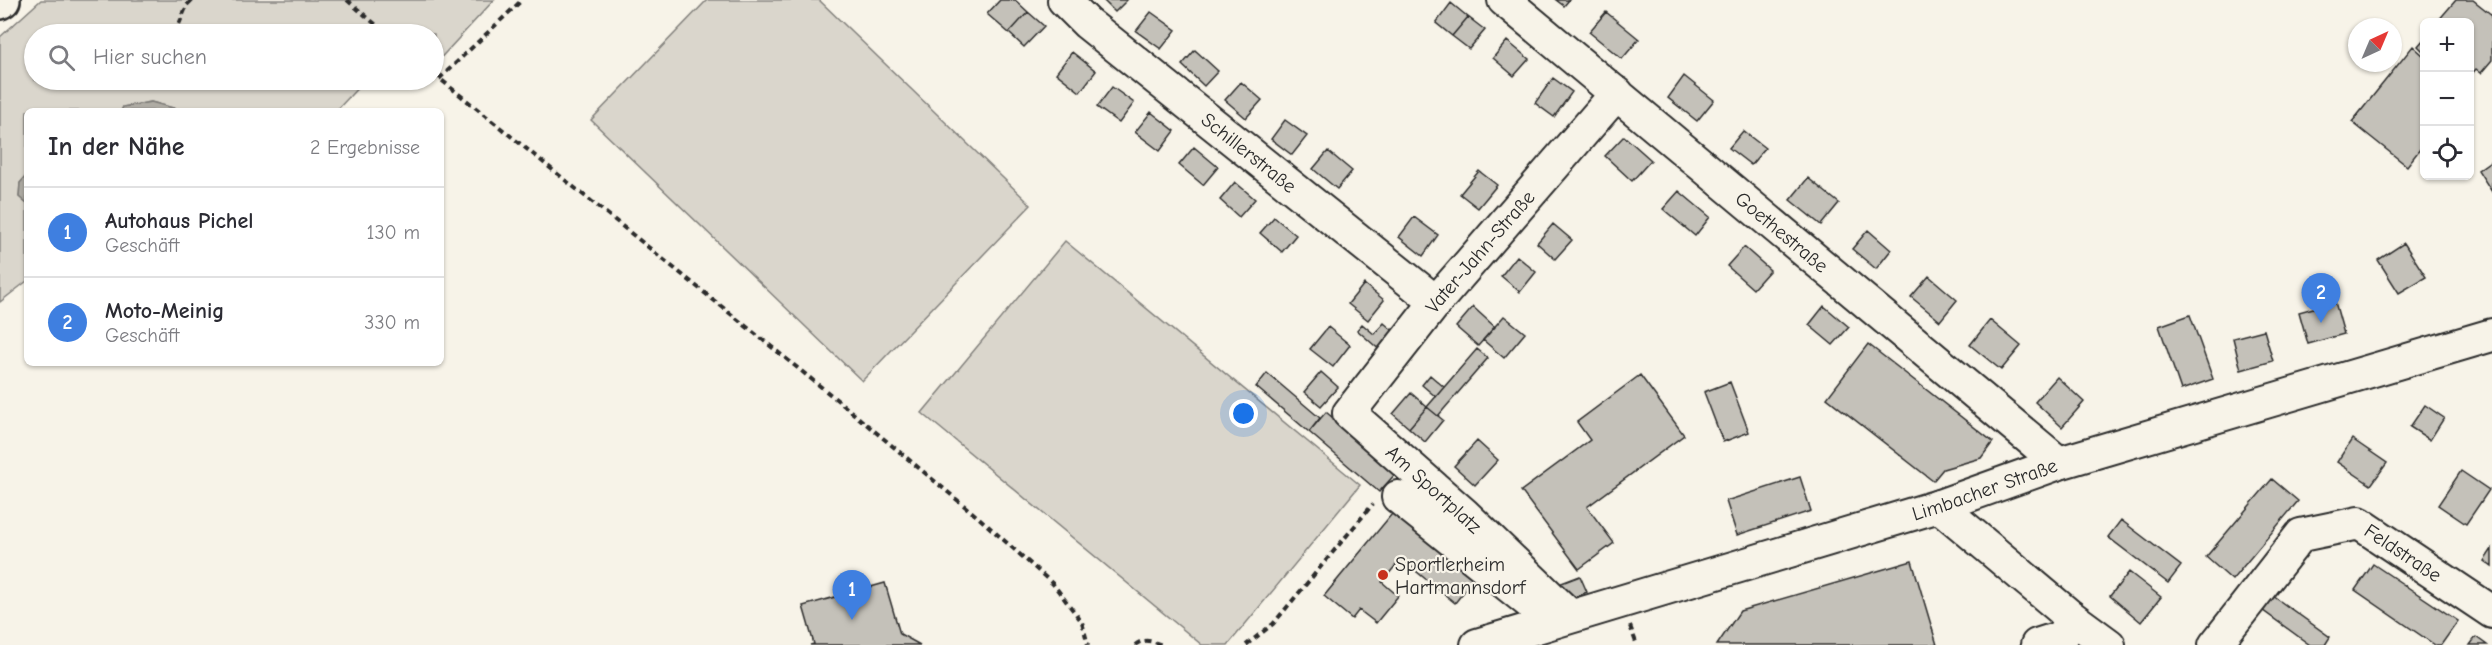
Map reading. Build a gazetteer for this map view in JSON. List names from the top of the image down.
{
  "streets": {
    "street": [
      "Schillerstraße",
      "Goethestraße",
      "Vater-Jahn-Straße",
      "Am Sportplatz",
      "Limbacher Straße",
      "Feldstraße"
    ]
  },
  "crossings": [
    ["Schillerstraße", "Vater-Jahn-Straße"],
    ["Goethestraße", "Vater-Jahn-Straße"],
    ["Goethestraße", "Limbacher Straße"],
    ["Vater-Jahn-Straße", "Am Sportplatz"],
    ["Am Sportplatz", "Limbacher Straße"]
  ],
  "places": ["Sportlerheim Hartmannsdorf"],
  "north": "top right",
  "page": {
    "map_buttons": ["+", "−"],
    "search": "Hier suchen",
    "heading": ["In der Nähe", "2 Ergebnisse"],
    "list": [
      {
        "mark": "1",
        "name": "Autohaus Pichel",
        "note": "Geschäft",
        "value": "130 m"
      },
      {
        "mark": "2",
        "name": "Moto-Meinig",
        "note": "Geschäft",
        "value": "330 m"
      }
    ],
    "pins": ["2", "1"]
  }
}
